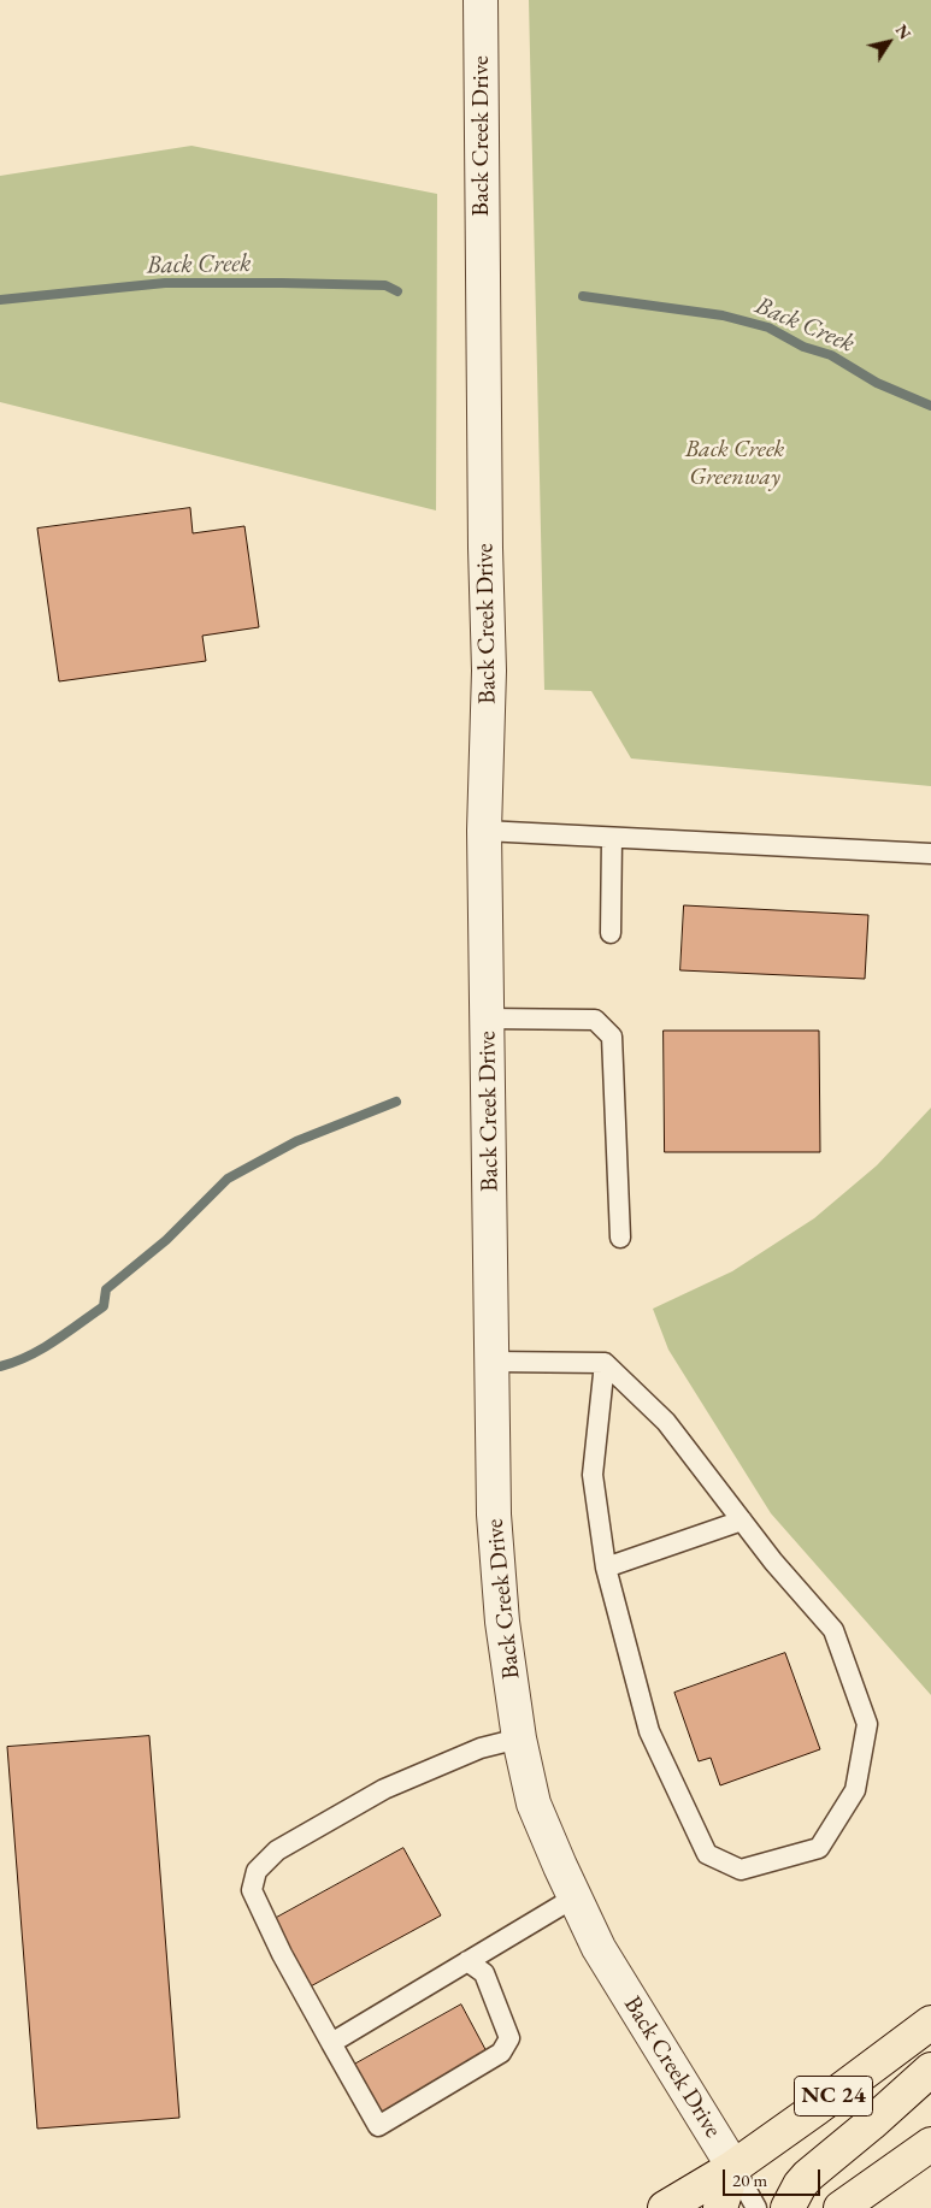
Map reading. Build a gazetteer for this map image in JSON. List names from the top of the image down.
{
  "streets": {
    "main road": ["NC 24"],
    "street": ["Back Creek Drive"]
  },
  "crossings": [
    ["Back Creek Drive", "NC 24"]
  ],
  "water": ["Back Creek"],
  "parks": ["Back Creek Greenway"],
  "scale_bar": "20 m",
  "north": "top right"
}
